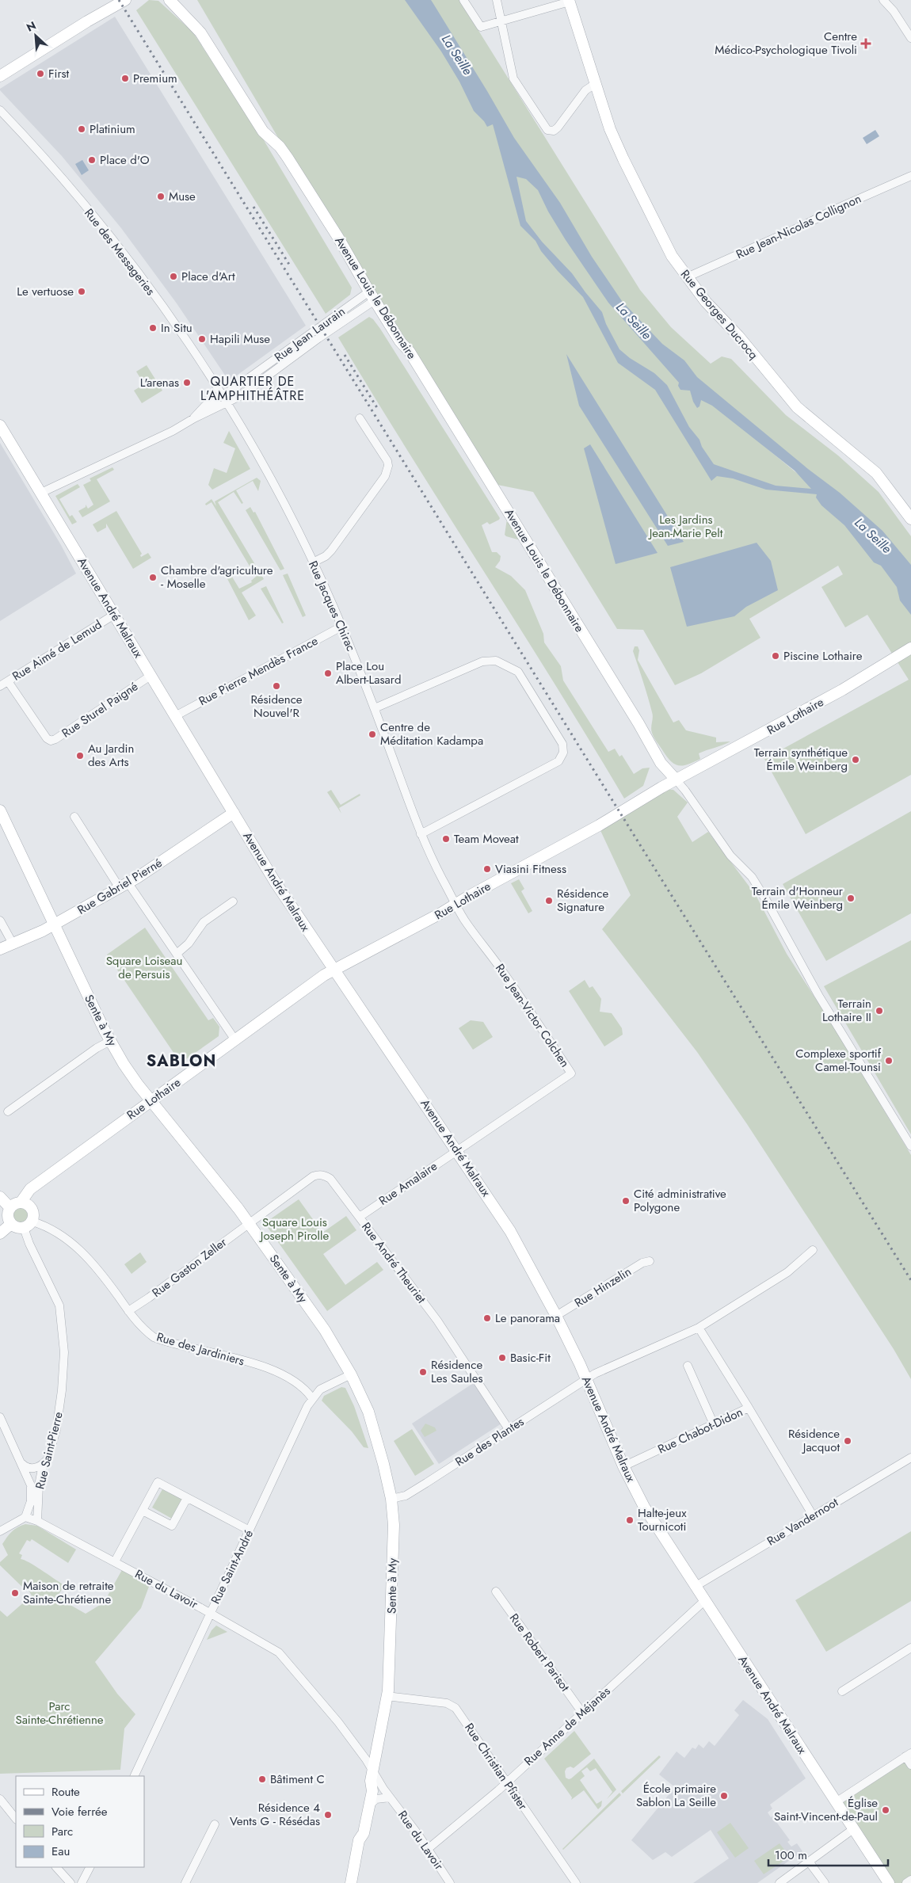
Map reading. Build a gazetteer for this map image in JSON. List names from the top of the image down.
{
  "streets": {
    "street": [
      "Rue Jean-Nicolas Collignon",
      "Rue des Messageries",
      "Avenue Louis le Débonnaire",
      "Rue Georges Ducrocq",
      "Rue Jean Laurain",
      "Rue Jacques Chirac",
      "Avenue André Malraux",
      "Rue Aimé de Lemud",
      "Rue Pierre Mendès France",
      "Rue Sturel Paigné",
      "Rue Lothaire",
      "Rue Gabriel Pierné",
      "Rue Jean-Victor Colchen",
      "Sente à My",
      "Rue Amalaire",
      "Rue André Theuriet",
      "Rue Gaston Zeller",
      "Rue Hinzelin",
      "Rue des Jardiniers",
      "Rue Chabot-Didon",
      "Rue des Plantes",
      "Rue Saint-Pierre",
      "Rue Vandernoot",
      "Rue Saint-André",
      "Rue du Lavoir",
      "Rue Robert Parisot",
      "Rue Anne de Méjanès",
      "Rue Christian Pfister"
    ]
  },
  "crossings": [
    ["Rue Jean-Nicolas Collignon", "Rue Georges Ducrocq"],
    ["Rue des Messageries", "Rue Jean Laurain"],
    ["Rue des Messageries", "Rue Jacques Chirac"],
    ["Avenue Louis le Débonnaire", "Rue Jean Laurain"],
    ["Avenue Louis le Débonnaire", "Rue Lothaire"],
    ["Rue Jean Laurain", "Rue Jacques Chirac"],
    ["Rue Jean Laurain", "Avenue André Malraux"],
    ["Rue Jacques Chirac", "Rue Pierre Mendès France"],
    ["Rue Jacques Chirac", "Rue Lothaire"],
    ["Rue Jacques Chirac", "Rue Jean-Victor Colchen"],
    ["Avenue André Malraux", "Rue Aimé de Lemud"],
    ["Avenue André Malraux", "Rue Pierre Mendès France"],
    ["Avenue André Malraux", "Rue Sturel Paigné"],
    ["Avenue André Malraux", "Rue Lothaire"],
    ["Avenue André Malraux", "Rue Gabriel Pierné"],
    ["Avenue André Malraux", "Rue Jean-Victor Colchen"],
    ["Avenue André Malraux", "Rue Amalaire"],
    ["Avenue André Malraux", "Rue Hinzelin"],
    ["Avenue André Malraux", "Rue Chabot-Didon"],
    ["Avenue André Malraux", "Rue des Plantes"],
    ["Avenue André Malraux", "Rue Vandernoot"],
    ["Avenue André Malraux", "Rue Anne de Méjanès"],
    ["Rue Aimé de Lemud", "Rue Sturel Paigné"],
    ["Rue Lothaire", "Rue Jean-Victor Colchen"],
    ["Rue Lothaire", "Sente à My"],
    ["Rue Lothaire", "Rue des Jardiniers"],
    ["Rue Lothaire", "Rue Saint-Pierre"],
    ["Rue Gabriel Pierné", "Sente à My"],
    ["Rue Jean-Victor Colchen", "Rue Amalaire"],
    ["Sente à My", "Rue André Theuriet"],
    ["Sente à My", "Rue Gaston Zeller"],
    ["Sente à My", "Rue des Plantes"],
    ["Sente à My", "Rue Saint-André"],
    ["Sente à My", "Rue du Lavoir"],
    ["Sente à My", "Rue Christian Pfister"],
    ["Rue Amalaire", "Rue André Theuriet"],
    ["Rue André Theuriet", "Rue Gaston Zeller"],
    ["Rue André Theuriet", "Rue des Plantes"],
    ["Rue Gaston Zeller", "Rue des Jardiniers"],
    ["Rue des Jardiniers", "Rue Saint-Pierre"],
    ["Rue des Jardiniers", "Rue Saint-André"],
    ["Rue Chabot-Didon", "Rue Vandernoot"],
    ["Rue Saint-Pierre", "Rue du Lavoir"],
    ["Rue Saint-André", "Rue du Lavoir"],
    ["Rue du Lavoir", "Rue Anne de Méjanès"],
    ["Rue Robert Parisot", "Rue Anne de Méjanès"],
    ["Rue Anne de Méjanès", "Rue Christian Pfister"]
  ],
  "districts": ["QUARTIER DE L'AMPHITHÉÂTRE", "SABLON"],
  "water": ["La Seille"],
  "parks": [
    "Les Jardins Jean-Marie Pelt",
    "Square Loiseau de Persuis",
    "Square Louis Joseph Pirolle",
    "Parc Sainte-Chrétienne"
  ],
  "places": {
    "health": ["Centre Médico-Psychologique Tivoli"],
    "other": [
      "First",
      "Premium",
      "Platinium",
      "Place d'O",
      "Muse",
      "Place d'Art",
      "Le vertuose",
      "In Situ",
      "Hapili Muse",
      "L'arenas",
      "Chambre d'agriculture - Moselle",
      "Piscine Lothaire",
      "Place Lou Albert-Lasard",
      "Résidence Nouvel'R",
      "Centre de Méditation Kadampa",
      "Au Jardin des Arts",
      "Terrain synthétique Émile Weinberg",
      "Team Moveat",
      "Viasini Fitness",
      "Terrain d'Honneur Émile Weinberg",
      "Résidence Signature",
      "Terrain Lothaire II",
      "Complexe sportif Camel-Tounsi",
      "Cité administrative Polygone",
      "Le panorama",
      "Basic-Fit",
      "Résidence Les Saules",
      "Résidence Jacquot",
      "Halte-jeux Tournicoti",
      "Maison de retraite Sainte-Chrétienne",
      "Bâtiment C",
      "École primaire Sablon La Seille",
      "Église Saint-Vincent-de-Paul",
      "Résidence 4 Vents G - Résédas"
    ]
  },
  "legend": [
    "Route",
    "Voie ferrée",
    "Parc",
    "Eau"
  ],
  "scale_bar": "100 m",
  "north": "top left"
}
